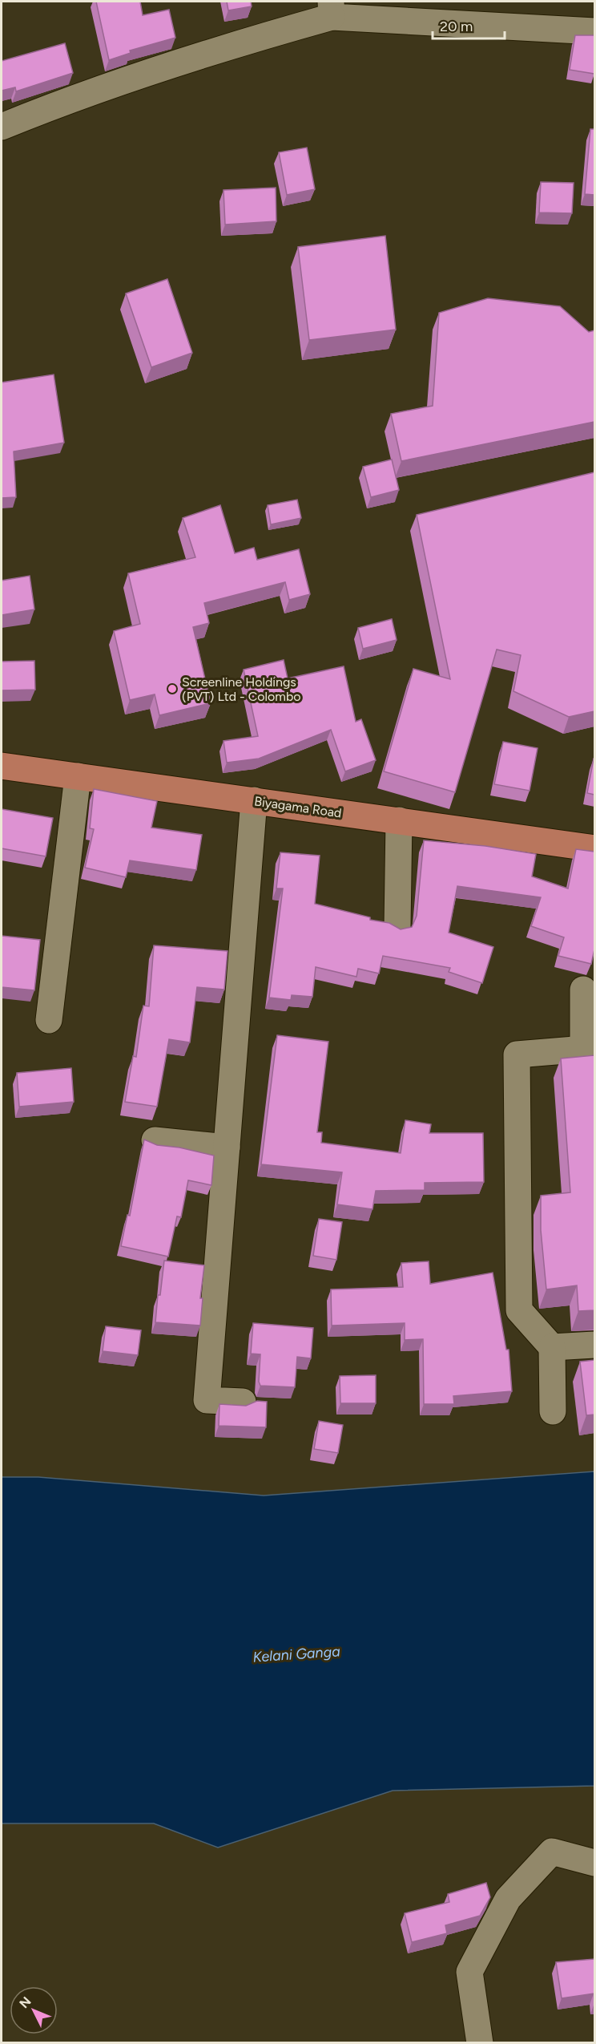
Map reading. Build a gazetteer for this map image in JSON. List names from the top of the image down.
{
  "streets": {
    "main road": ["Biyagama Road"]
  },
  "water": ["Kelani Ganga"],
  "places": ["Screenline Holdings (PVT) Ltd - Colombo"],
  "scale_bar": "20 m",
  "north": "top left"
}
